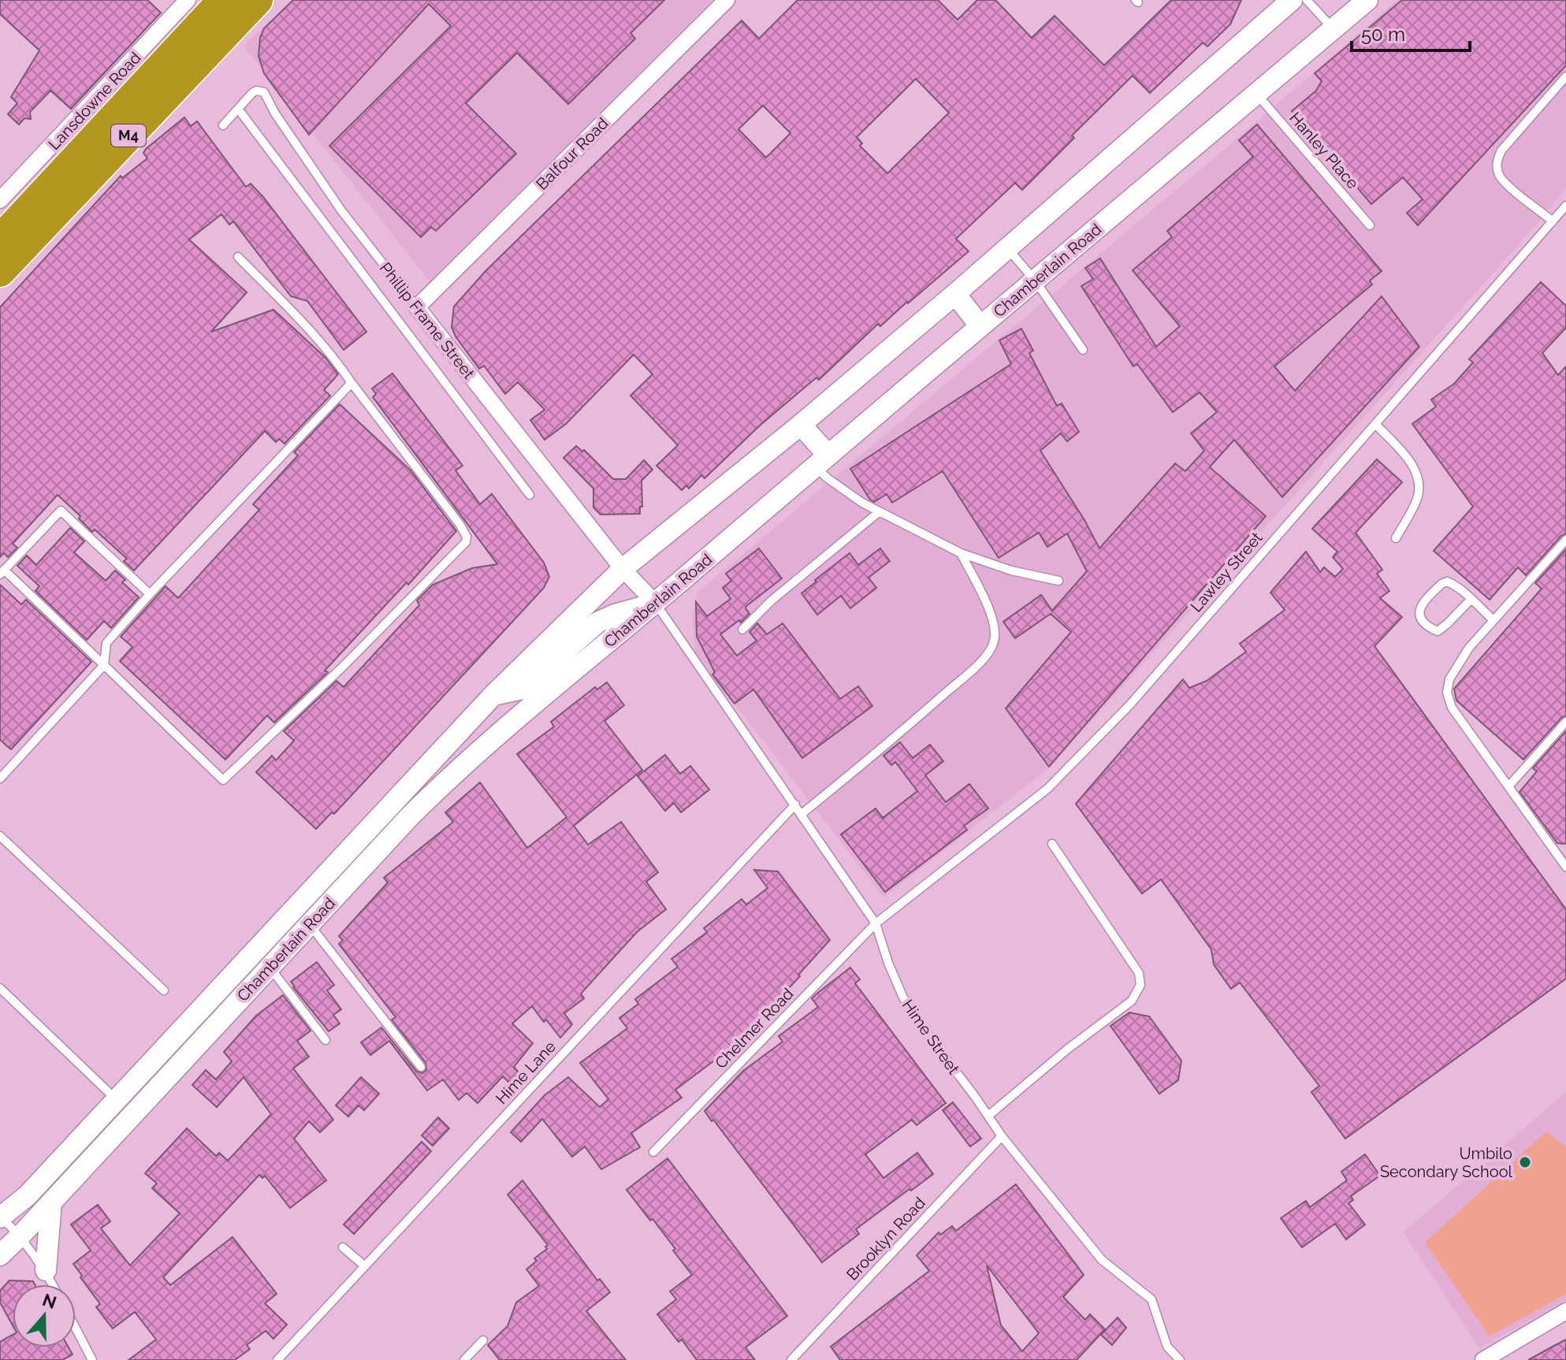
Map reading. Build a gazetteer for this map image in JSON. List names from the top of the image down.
{
  "streets": {
    "highway": ["M4"],
    "street": [
      "Lansdowne Road",
      "Balfour Road",
      "Chamberlain Road",
      "Phillip Frame Street",
      "Hime Street"
    ],
    "lane": [
      "Hanley Place",
      "Lawley Street",
      "Chelmer Road",
      "Hime Lane",
      "Brooklyn Road"
    ]
  },
  "crossings": [
    ["Hanley Place", "Chamberlain Road"],
    ["Balfour Road", "Phillip Frame Street"],
    ["Chamberlain Road", "Phillip Frame Street"],
    ["Chamberlain Road", "Hime Street"],
    ["Phillip Frame Street", "Hime Street"],
    ["Lawley Street", "Chelmer Road"],
    ["Lawley Street", "Hime Street"],
    ["Chelmer Road", "Hime Street"],
    ["Hime Street", "Hime Lane"],
    ["Hime Street", "Brooklyn Road"]
  ],
  "places": ["Umbilo Secondary School"],
  "scale_bar": "50 m",
  "north": "top"
}
